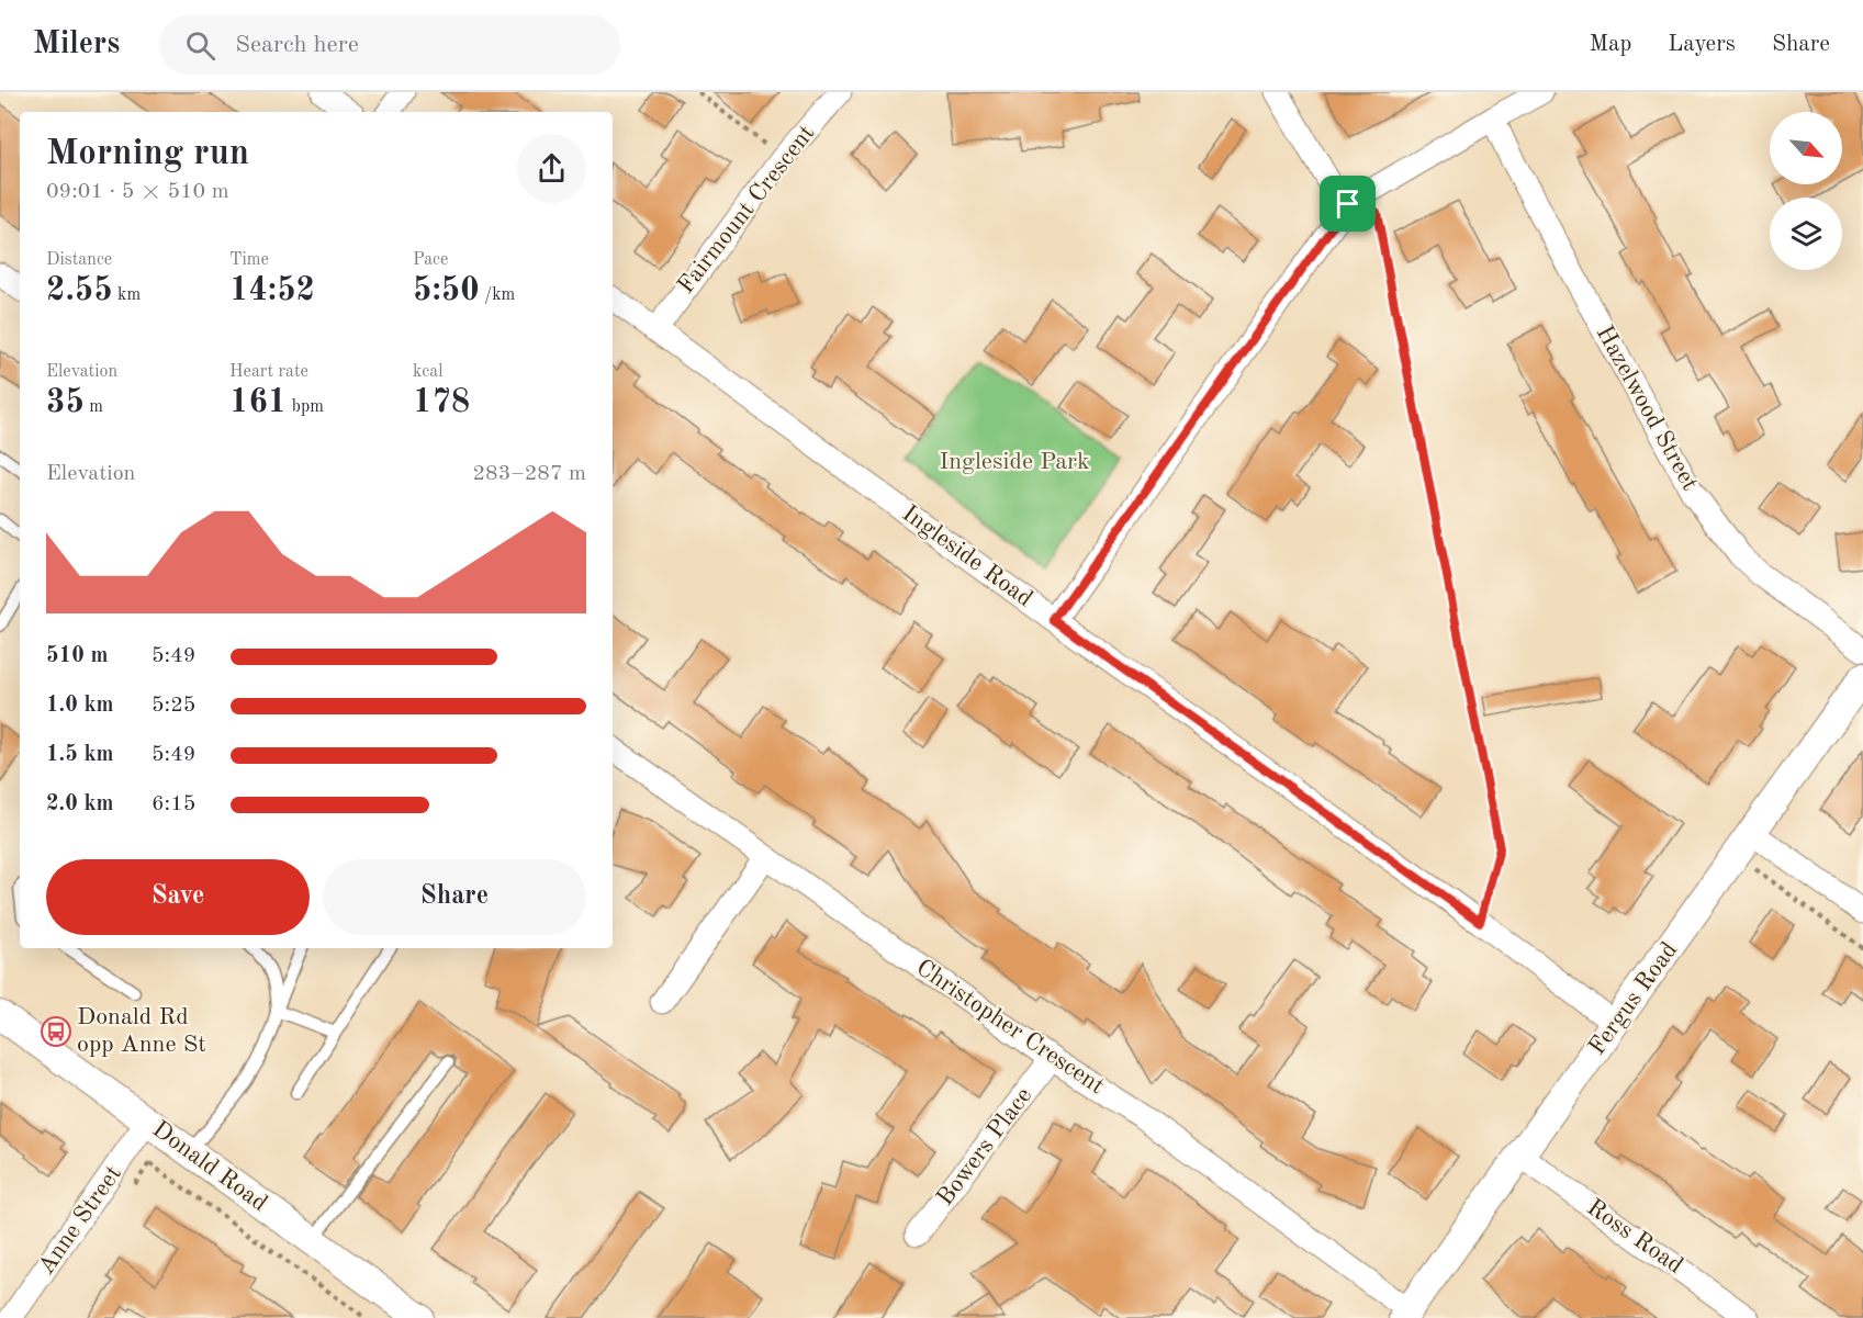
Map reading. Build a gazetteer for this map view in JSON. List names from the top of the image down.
{
  "streets": {
    "street": [
      "Fairmount Crescent",
      "Hazelwood Street",
      "Ingleside Road",
      "Fergus Road",
      "Christopher Crescent",
      "Bowers Place",
      "Donald Road",
      "Anne Street",
      "Ross Road"
    ]
  },
  "crossings": [
    ["Fairmount Crescent", "Ingleside Road"],
    ["Ingleside Road", "Fergus Road"],
    ["Fergus Road", "Christopher Crescent"],
    ["Fergus Road", "Ross Road"],
    ["Christopher Crescent", "Bowers Place"],
    ["Donald Road", "Anne Street"]
  ],
  "parks": ["Ingleside Park"],
  "places": {
    "bus stop": ["Donald Rd opp Anne St"]
  },
  "north": "bottom right",
  "page": {
    "header": "Milers",
    "search": "Search here",
    "nav": ["Map", "Layers", "Share"],
    "heading": ["Morning run", "09:01 · 5 × 510 m"],
    "stats": [
      ["Distance", "2.55 km"],
      ["Time", "14:52"],
      ["Pace", "5:50 /km"],
      ["Elevation", "35 m"],
      ["Heart rate", "161 bpm"],
      ["kcal", "178"]
    ],
    "chart": ["Elevation", "283–287 m"],
    "list": [
      {
        "name": "510 m",
        "note": "5:49"
      },
      {
        "name": "1.0 km",
        "note": "5:25"
      },
      {
        "name": "1.5 km",
        "note": "5:49"
      },
      {
        "name": "2.0 km",
        "note": "6:15"
      }
    ],
    "buttons": ["Save", "Share"]
  }
}
